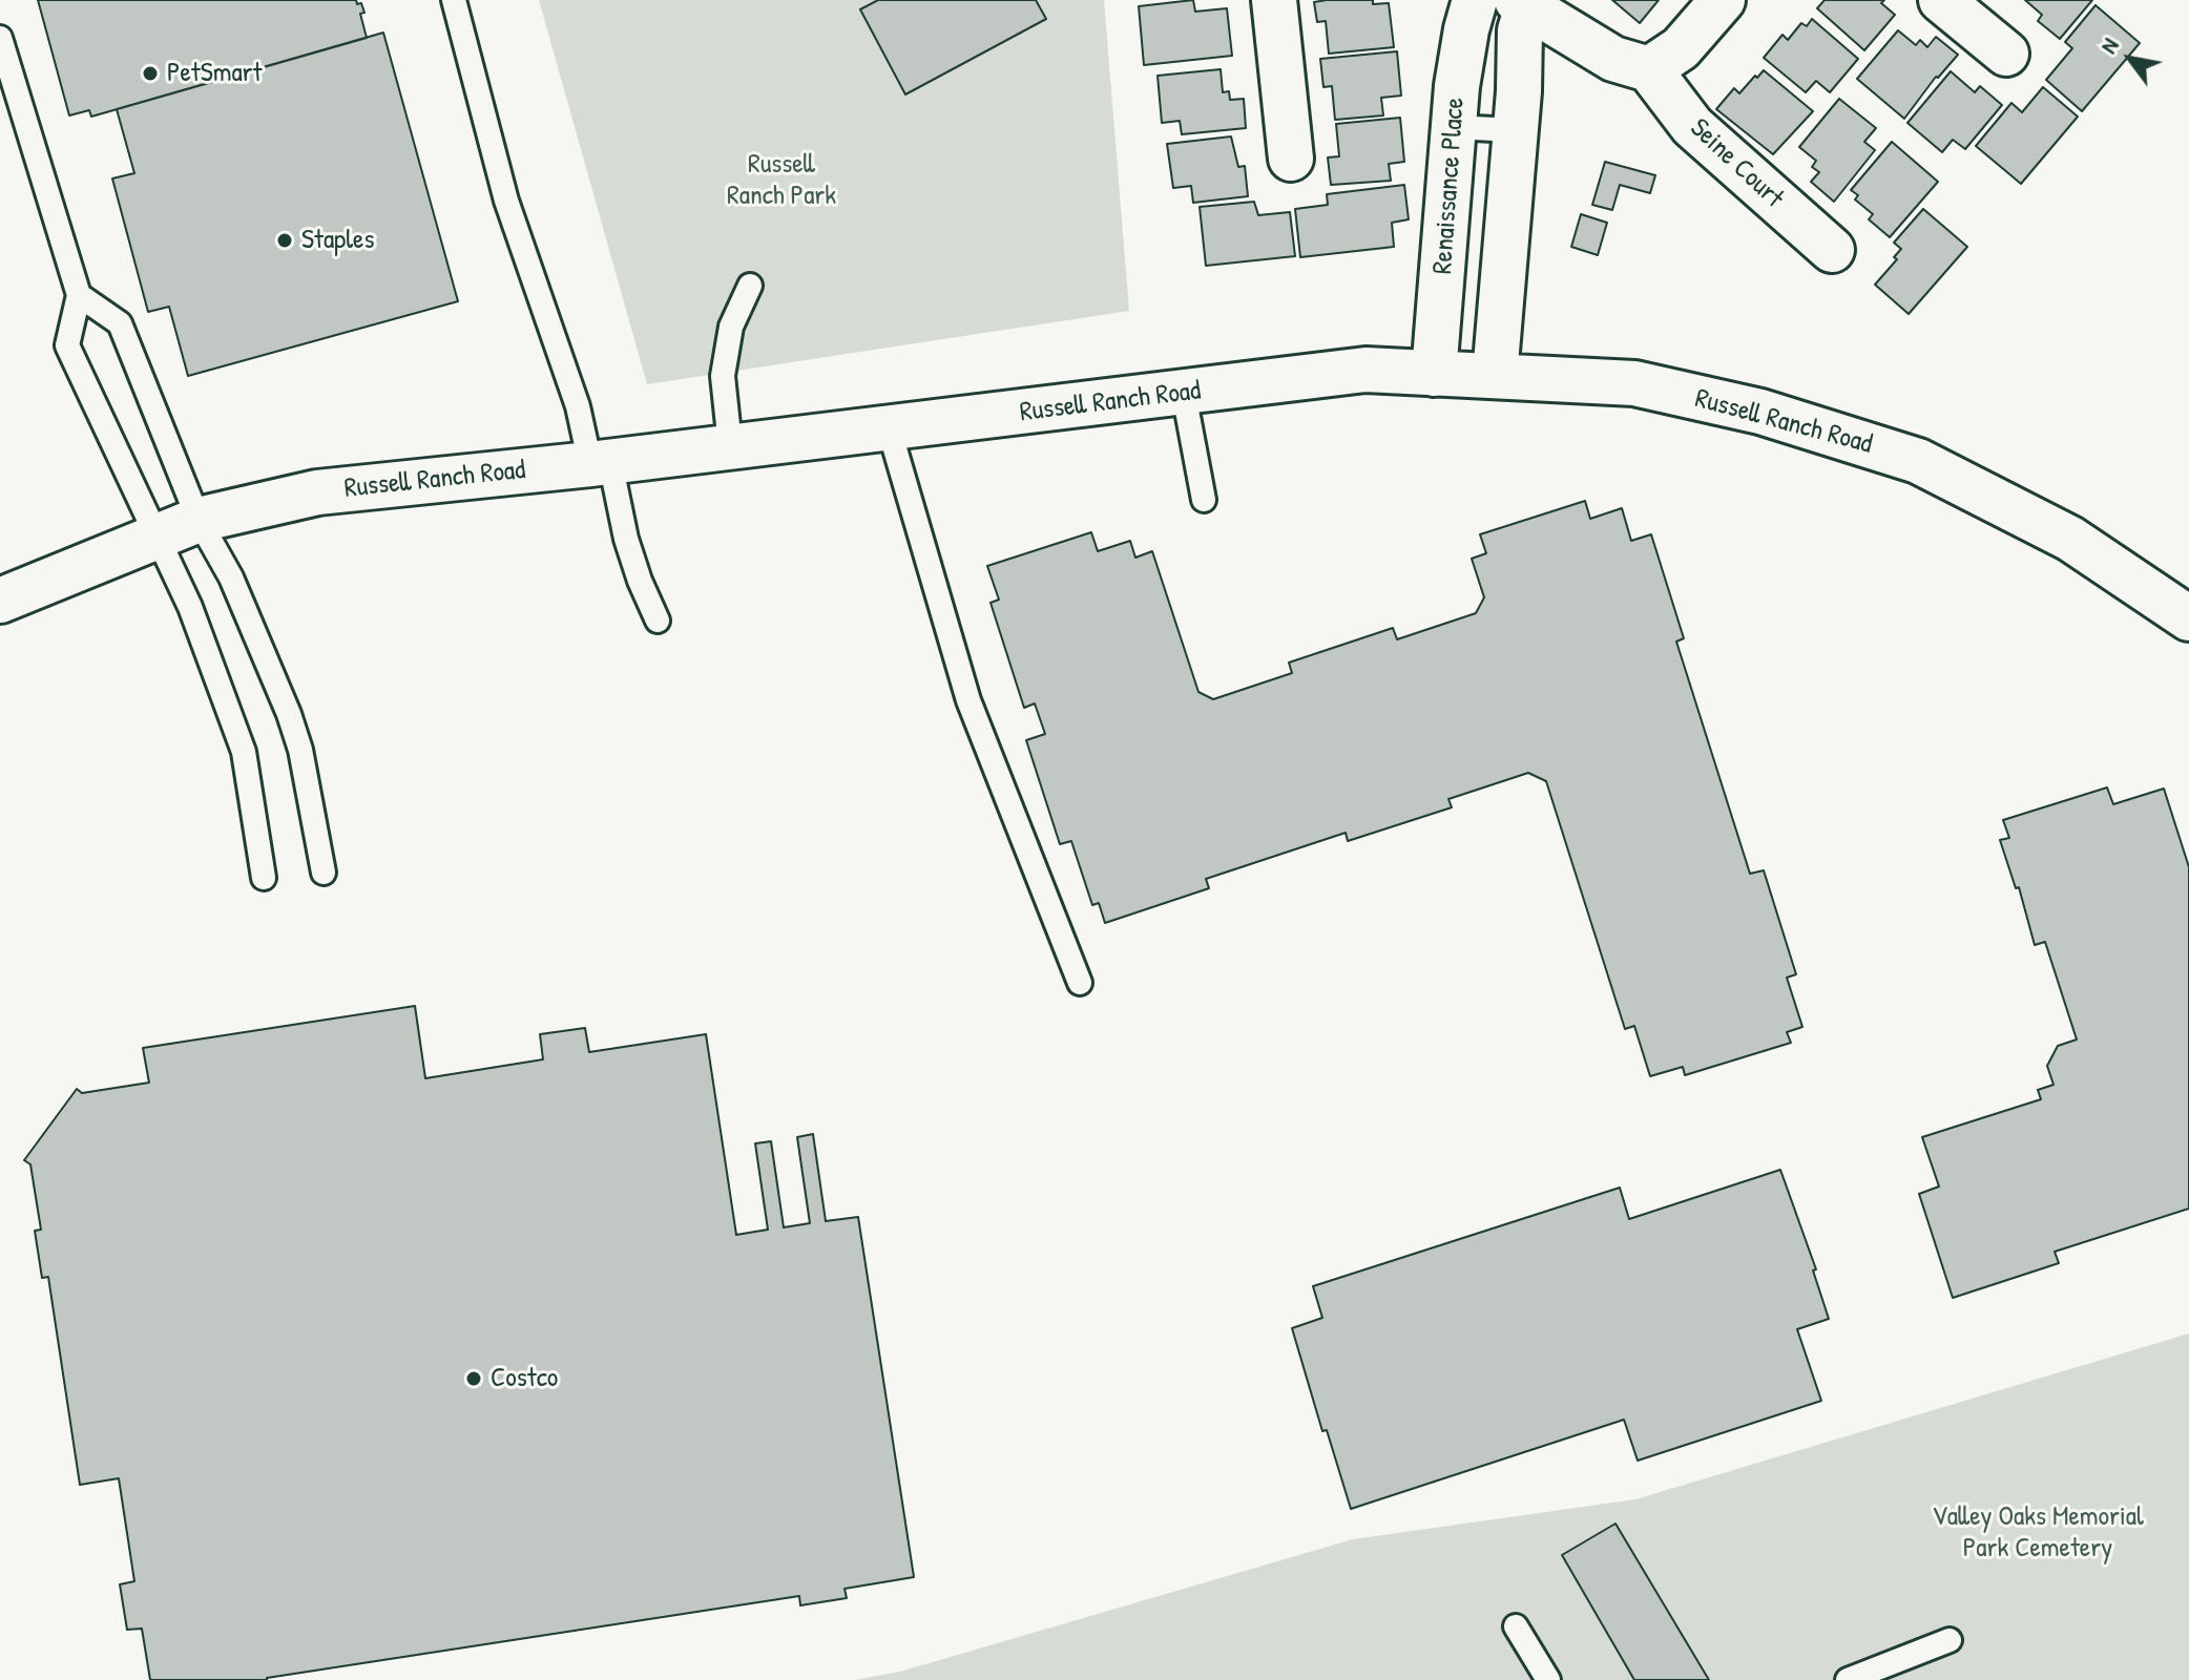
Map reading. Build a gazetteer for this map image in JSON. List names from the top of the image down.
{
  "streets": {
    "street": ["Seine Court", "Renaissance Place", "Russell Ranch Road"]
  },
  "crossings": [
    ["Renaissance Place", "Russell Ranch Road"]
  ],
  "parks": ["Russell Ranch Park", "Valley Oaks Memorial Park Cemetery"],
  "places": ["PetSmart", "Staples", "Costco"],
  "north": "top left"
}
